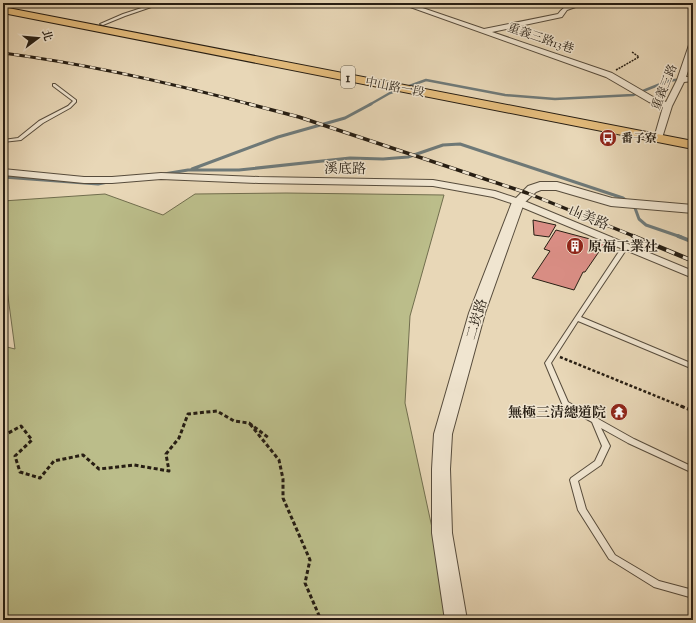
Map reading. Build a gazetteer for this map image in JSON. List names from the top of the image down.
{
  "streets": {
    "main road": ["1", "中山路一段"],
    "street": [
      "重義三路13巷",
      "重義三路",
      "溪底路",
      "山美路",
      "二崁路"
    ]
  },
  "crossings": [
    ["重義三路13巷", "重義三路"],
    ["中山路一段", "重義三路"],
    ["溪底路", "山美路"],
    ["溪底路", "二崁路"],
    ["山美路", "二崁路"]
  ],
  "places": {
    "bus stop": ["番子寮"],
    "building": ["原福工業社"],
    "temple": ["無極三清總道院"]
  },
  "north": "right"
}
